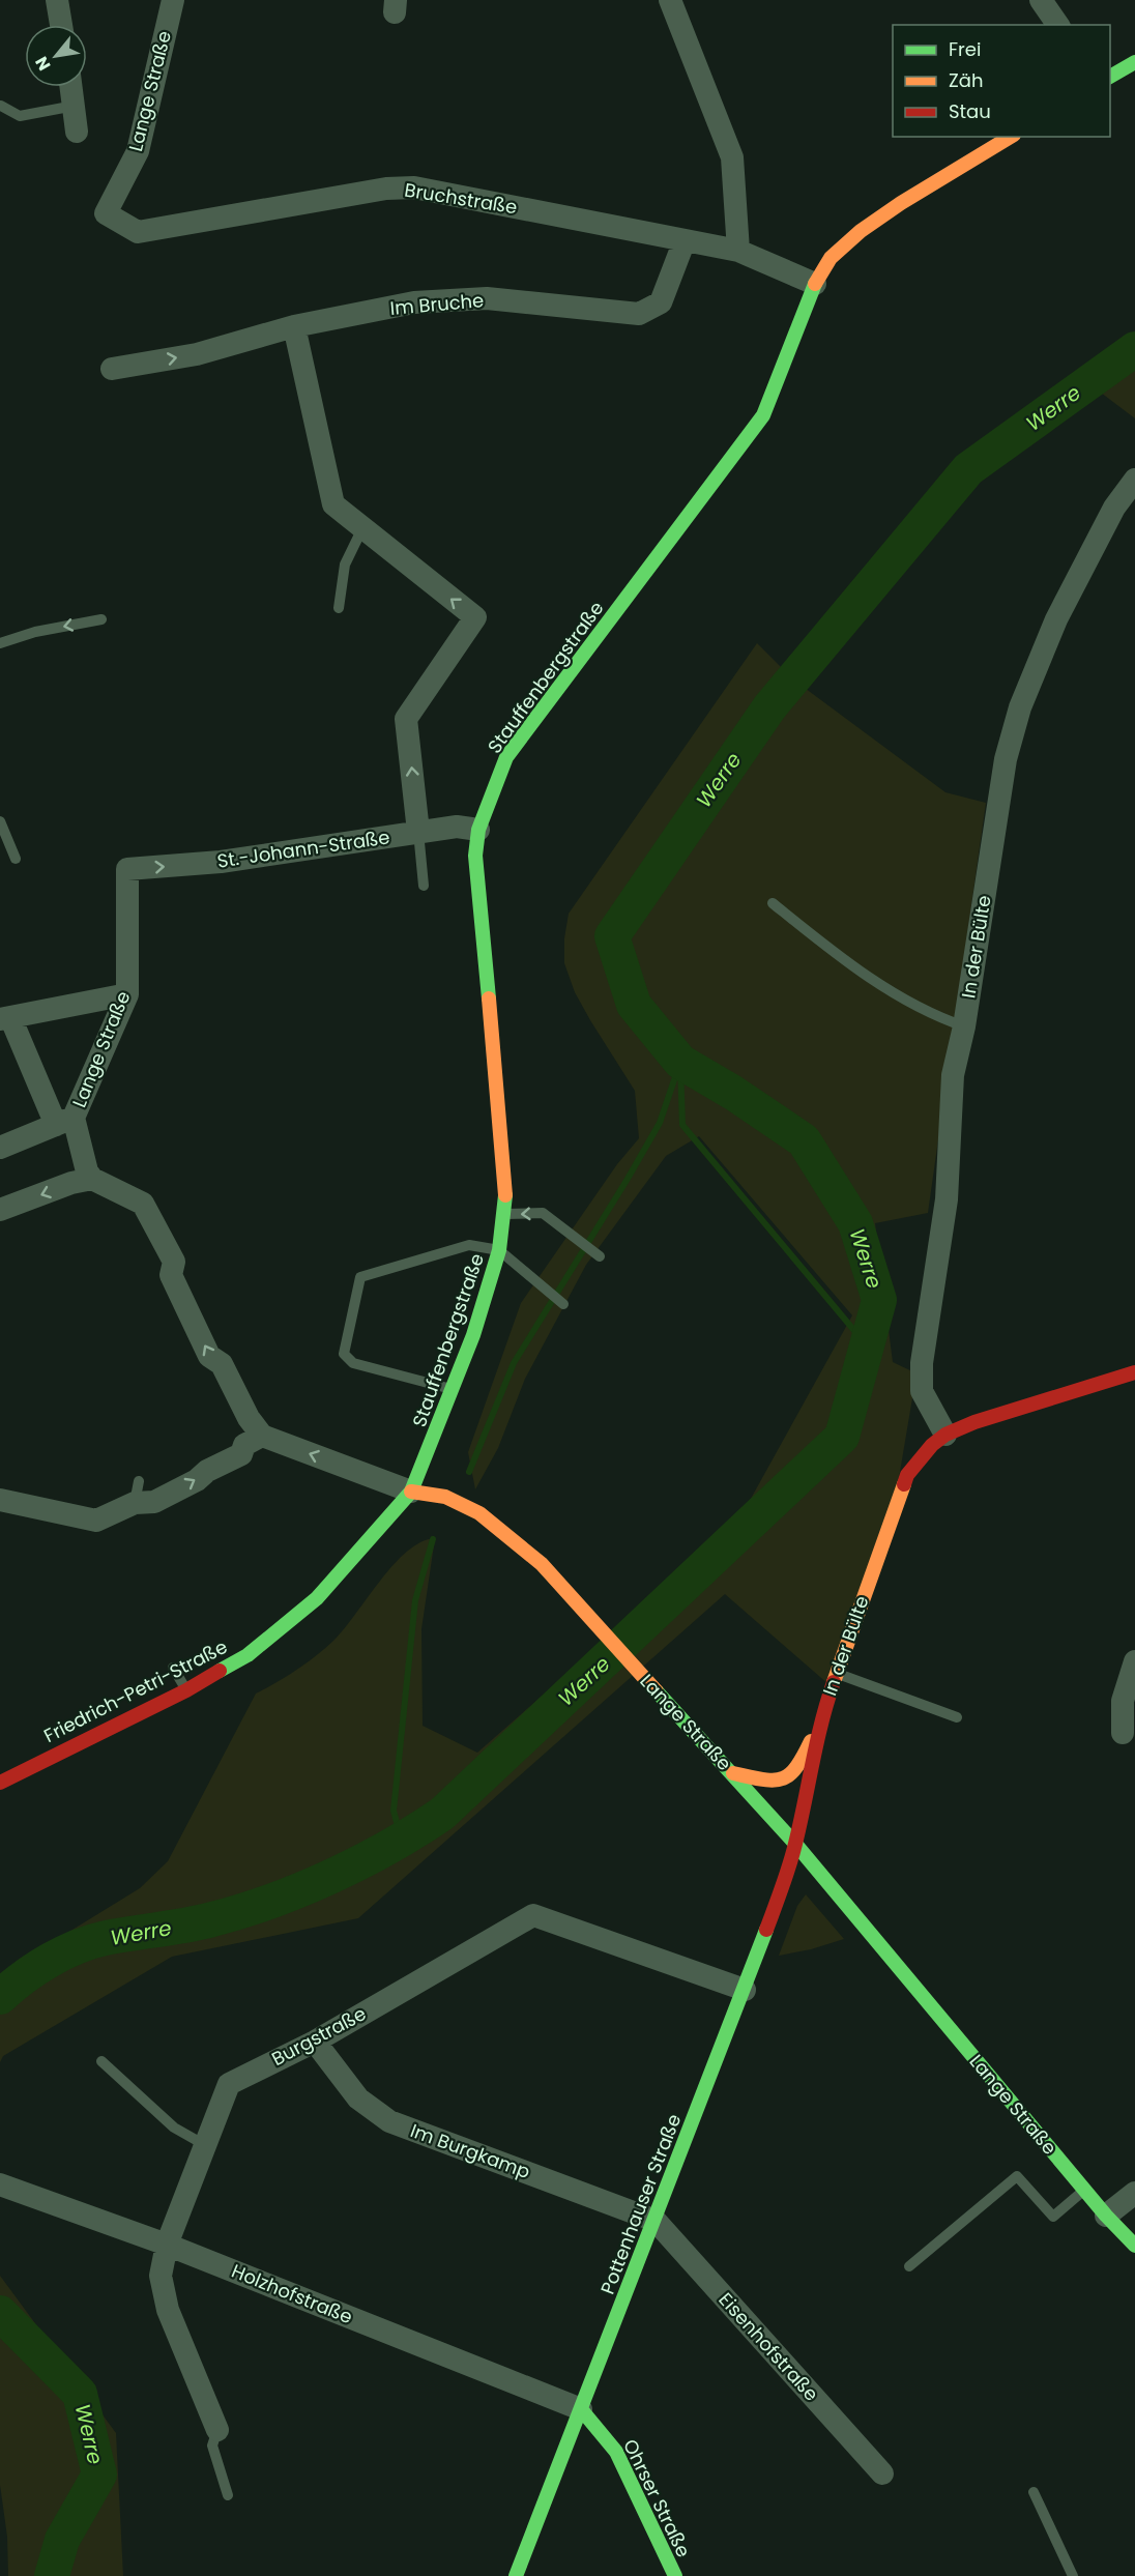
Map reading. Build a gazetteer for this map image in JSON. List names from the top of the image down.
{
  "streets": {
    "main road": [
      "Lange Straße",
      "Stauffenbergstraße",
      "In der Bülte",
      "Friedrich-Petri-Straße",
      "Pottenhauser Straße",
      "Ohrser Straße"
    ],
    "street": [
      "Bruchstraße",
      "Im Bruche",
      "St.-Johann-Straße",
      "Burgstraße",
      "Im Burgkamp",
      "Holzhofstraße",
      "Eisenhofstraße"
    ]
  },
  "crossings": [
    ["Lange Straße", "Bruchstraße"],
    ["Lange Straße", "Stauffenbergstraße"],
    ["Lange Straße", "St.-Johann-Straße"],
    ["Lange Straße", "In der Bülte"],
    ["Lange Straße", "Friedrich-Petri-Straße"],
    ["Lange Straße", "Pottenhauser Straße"],
    ["Bruchstraße", "Im Bruche"],
    ["Bruchstraße", "Stauffenbergstraße"],
    ["Stauffenbergstraße", "St.-Johann-Straße"],
    ["Stauffenbergstraße", "Friedrich-Petri-Straße"],
    ["In der Bülte", "Pottenhauser Straße"],
    ["Burgstraße", "Im Burgkamp"],
    ["Burgstraße", "Pottenhauser Straße"],
    ["Burgstraße", "Holzhofstraße"],
    ["Im Burgkamp", "Pottenhauser Straße"],
    ["Im Burgkamp", "Eisenhofstraße"],
    ["Pottenhauser Straße", "Holzhofstraße"],
    ["Pottenhauser Straße", "Eisenhofstraße"],
    ["Pottenhauser Straße", "Ohrser Straße"],
    ["Holzhofstraße", "Ohrser Straße"]
  ],
  "one_way": ["St.-Johann-Straße"],
  "water": ["Werre"],
  "legend": ["Frei", "Zäh", "Stau"],
  "north": "bottom left"
}
